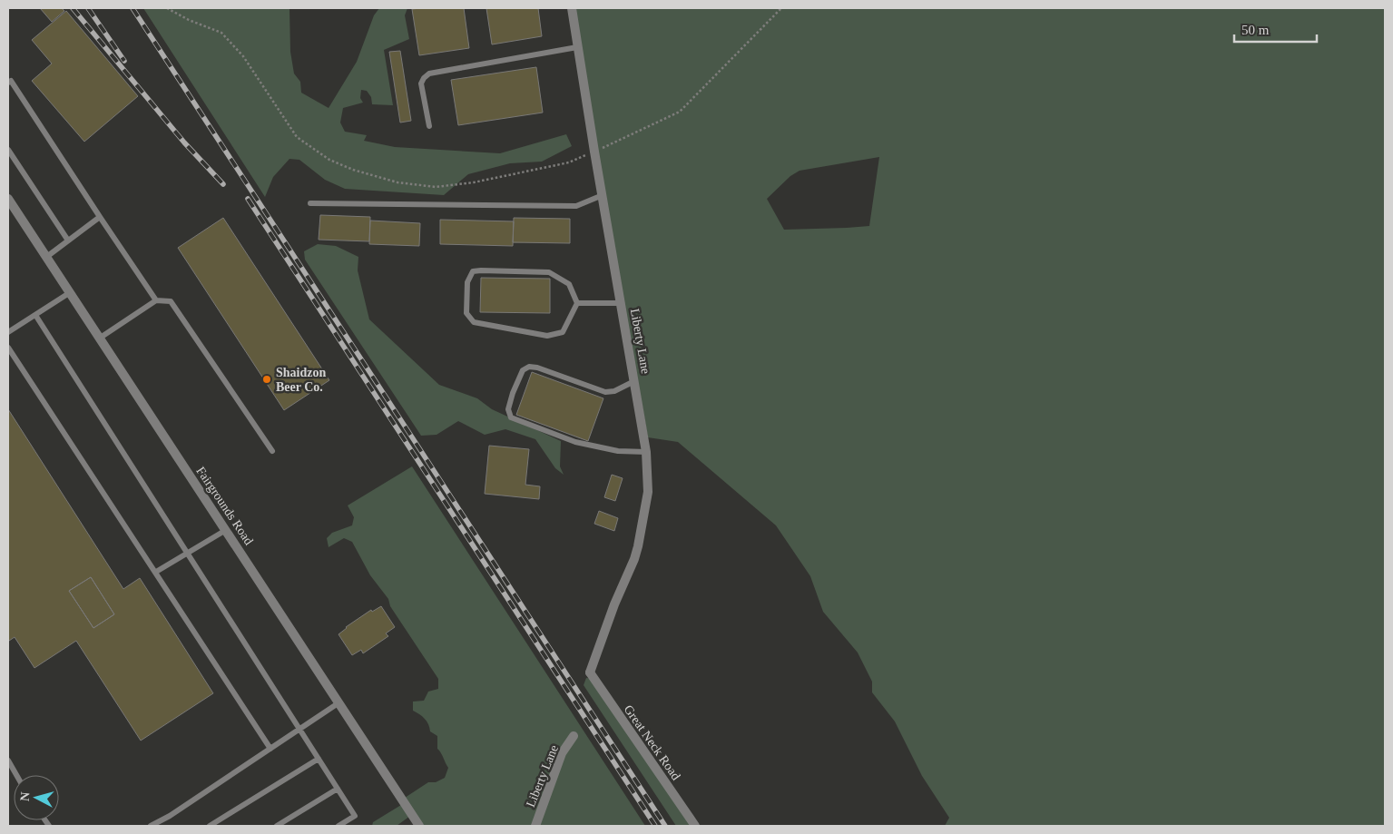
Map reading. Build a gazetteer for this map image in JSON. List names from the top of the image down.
{
  "streets": {
    "street": ["Liberty Lane", "Fairgrounds Road", "Great Neck Road"]
  },
  "crossings": [
    ["Liberty Lane", "Great Neck Road"]
  ],
  "places": ["Shaidzon Beer Co."],
  "scale_bar": "50 m",
  "north": "left"
}
